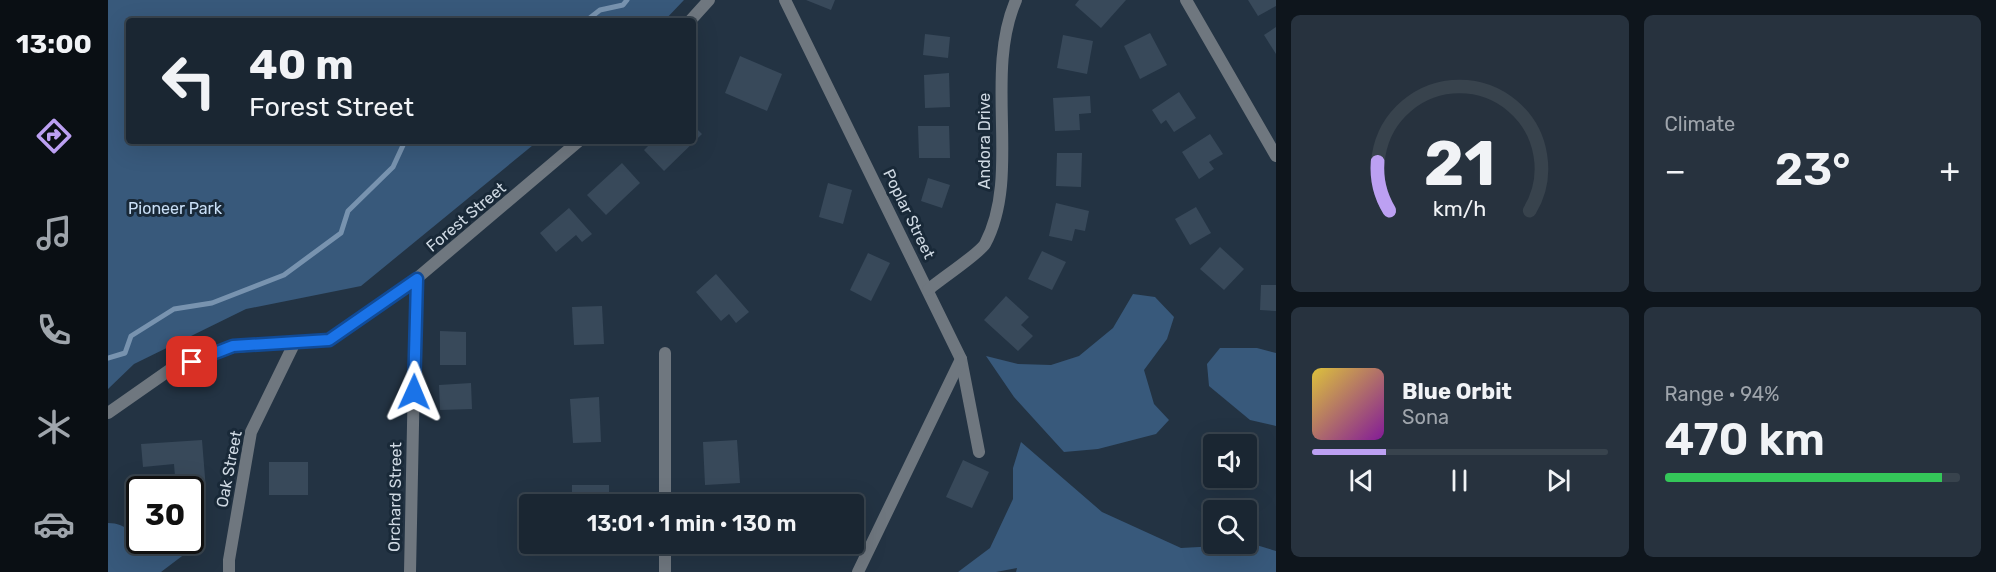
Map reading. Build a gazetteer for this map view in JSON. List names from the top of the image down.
{
  "streets": {
    "street": [
      "Andora Drive",
      "Poplar Street",
      "Forest Street",
      "Oak Street",
      "Orchard Street"
    ]
  },
  "crossings": [
    ["Andora Drive", "Poplar Street"],
    ["Forest Street", "Oak Street"],
    ["Forest Street", "Orchard Street"]
  ],
  "parks": ["Pioneer Park"],
  "page": {
    "tabs": "13:00",
    "tile": [
      "Climate",
      ["Range · 94%", "470 km"]
    ],
    "turn": ["40 m", "Forest Street"],
    "heat": ["−", "23°", "+"],
    "song": ["Blue Orbit", "Sona"],
    "limit": "30",
    "trip": "13:01 · 1 min · 130 m",
    "gauge": ["21", "km/h"]
  }
}
